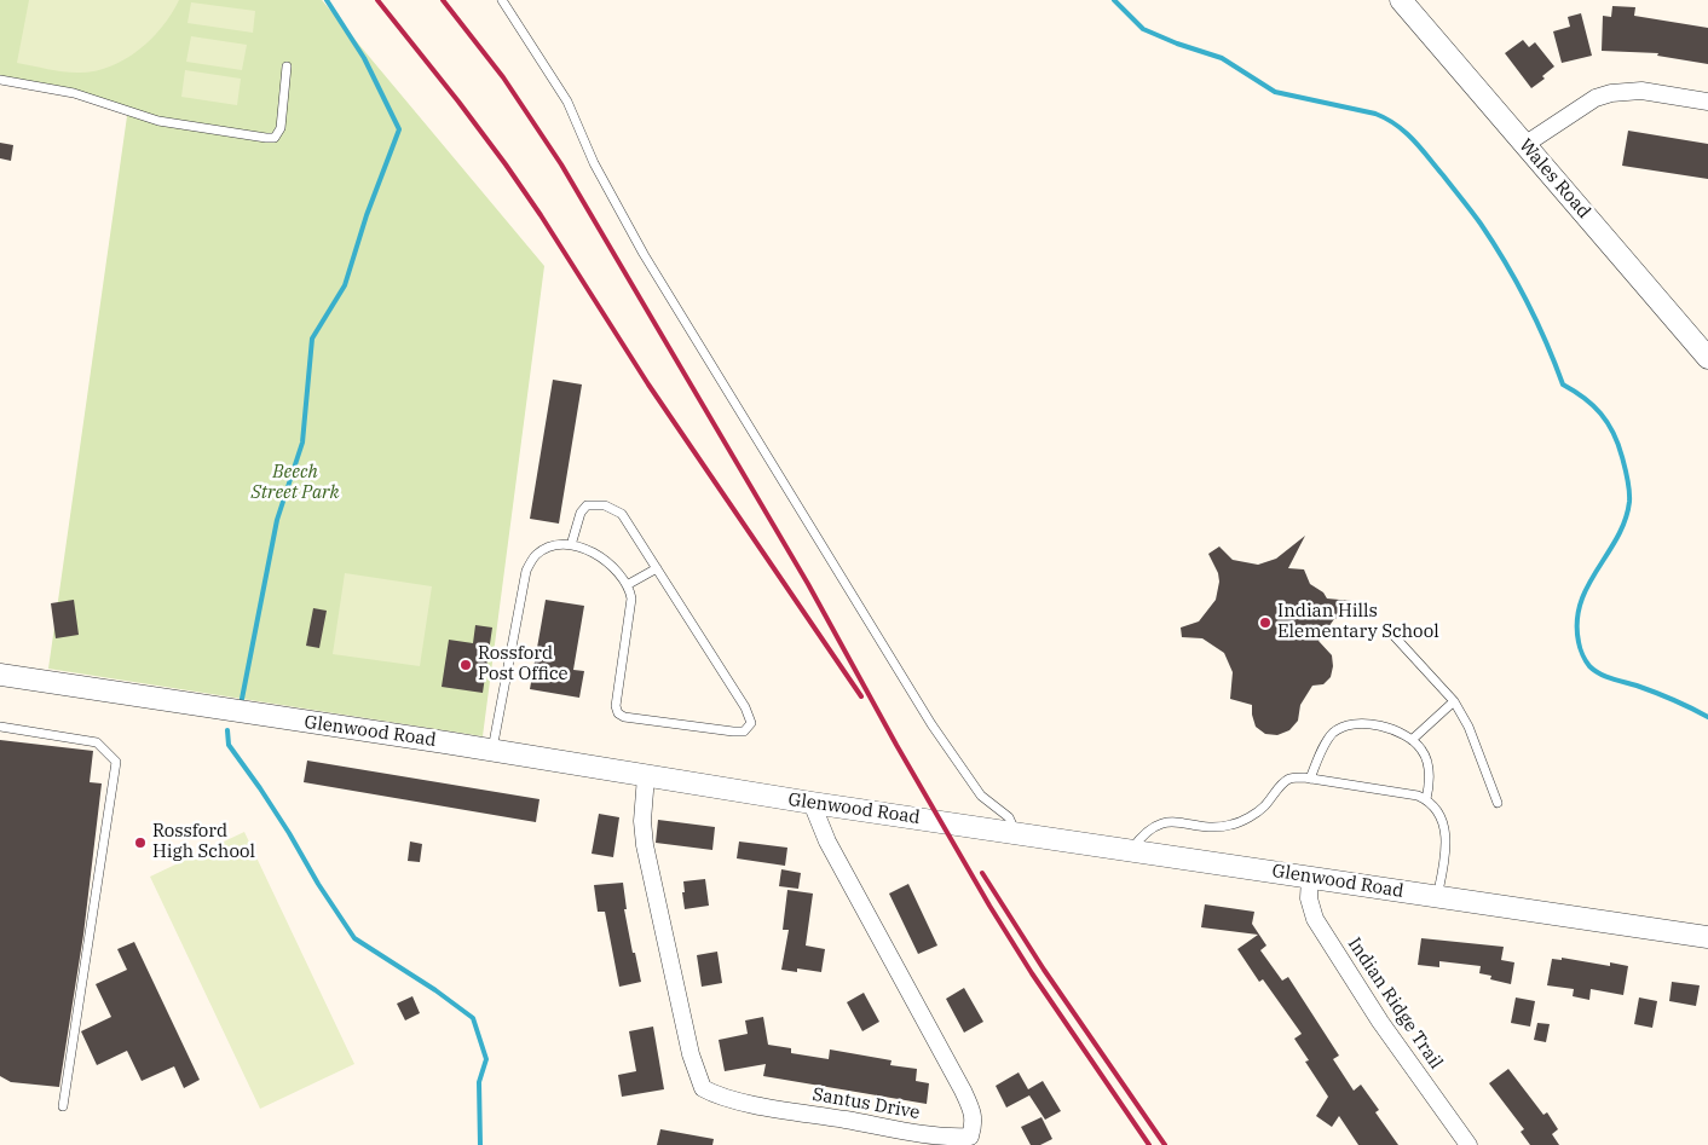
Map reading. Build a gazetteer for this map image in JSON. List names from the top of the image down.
{
  "streets": {
    "street": [
      "Wales Road",
      "Glenwood Road",
      "Indian Ridge Trail",
      "Santus Drive"
    ]
  },
  "crossings": [
    ["Glenwood Road", "Indian Ridge Trail"],
    ["Glenwood Road", "Santus Drive"]
  ],
  "parks": ["Beech Street Park"],
  "places": ["Indian Hills Elementary School", "Rossford Post Office", "Rossford High School"]
}
